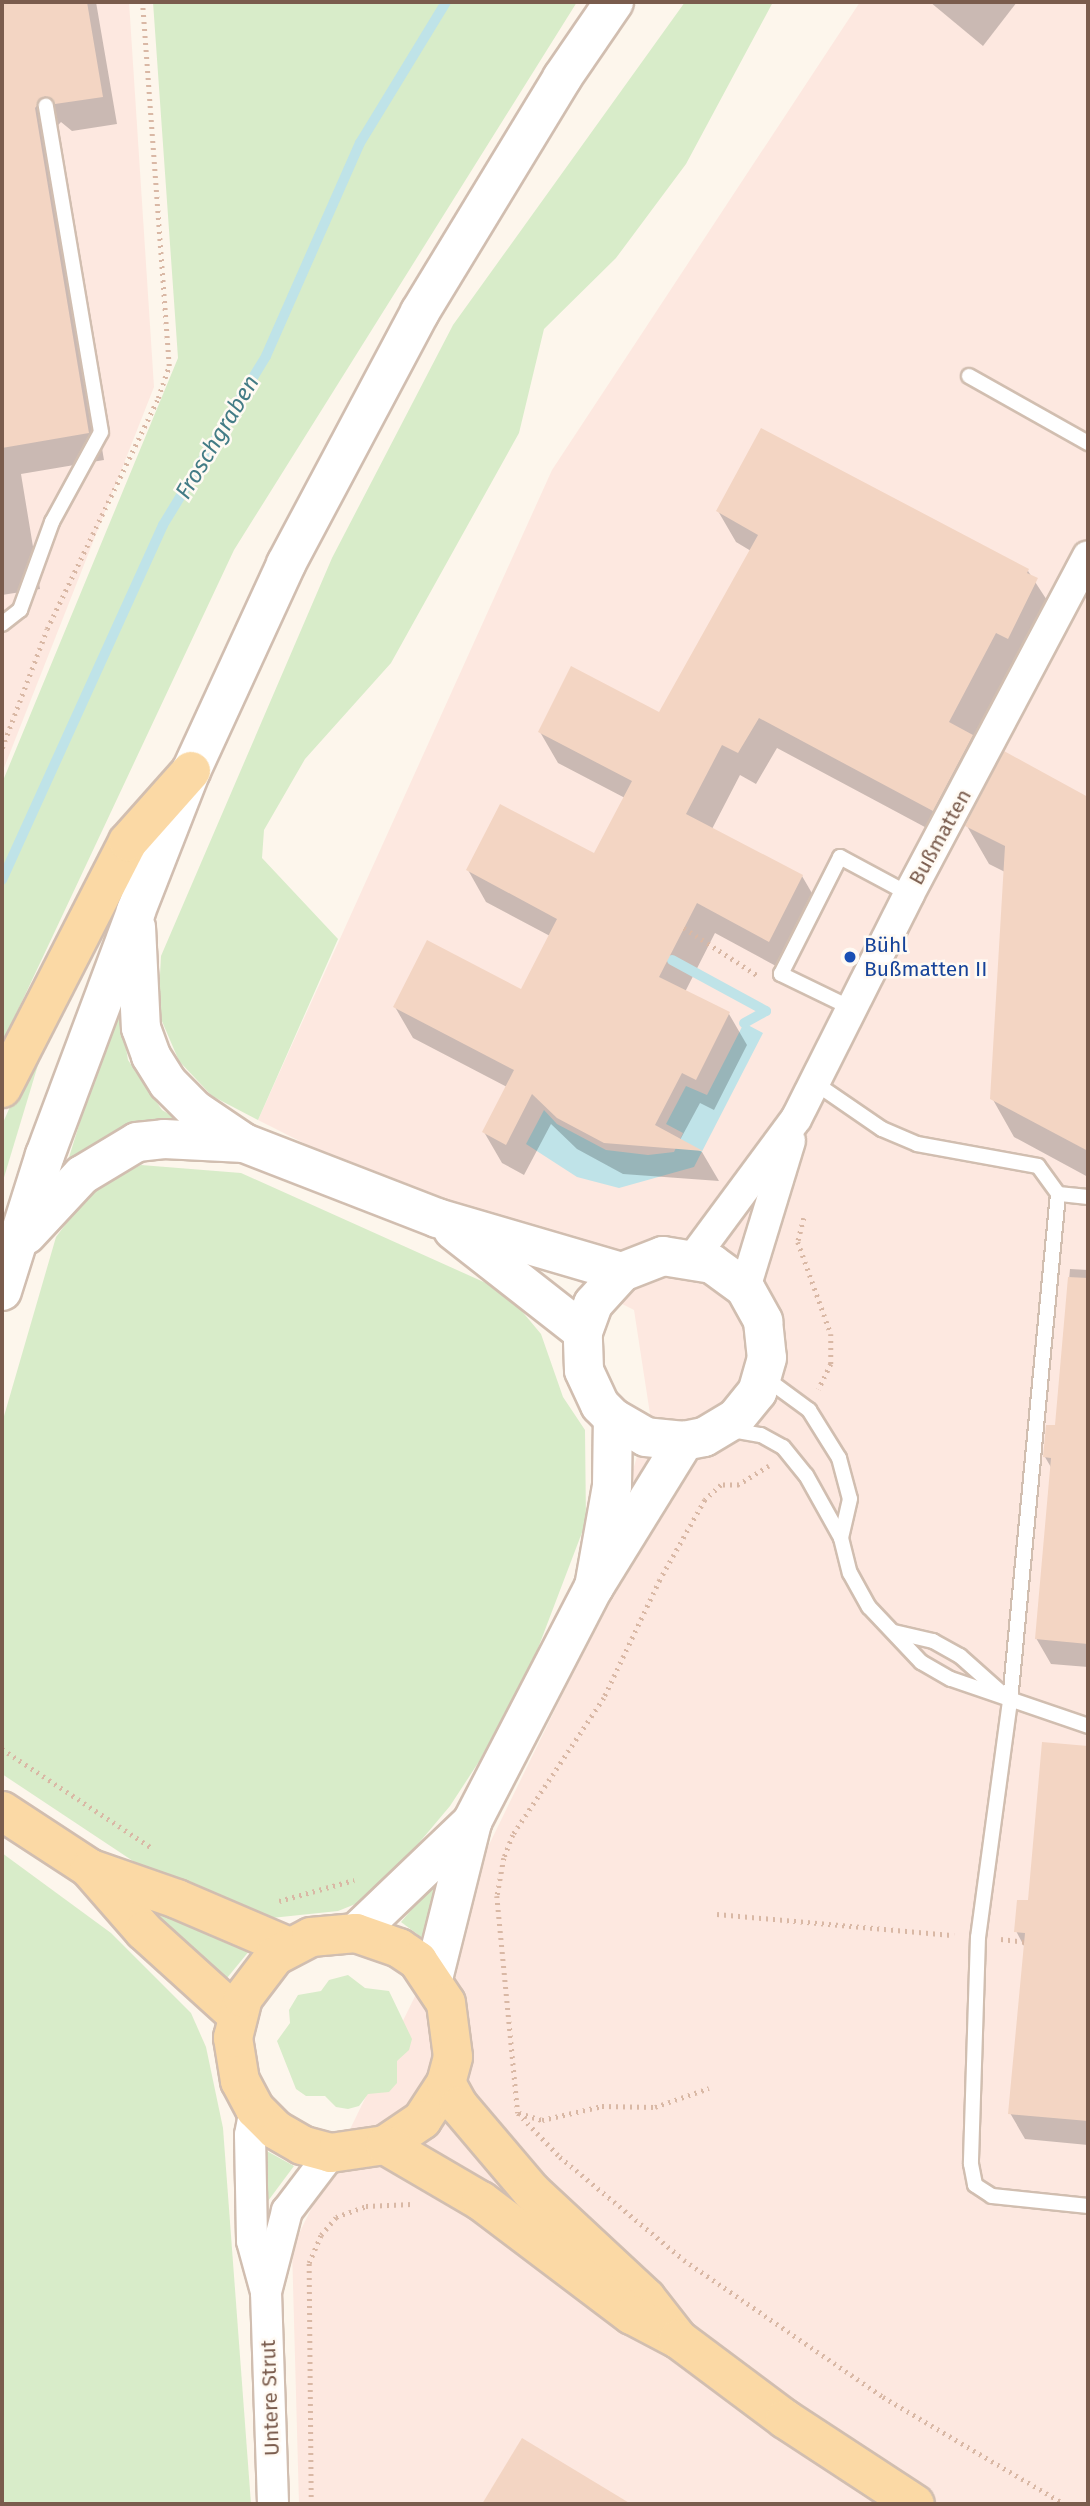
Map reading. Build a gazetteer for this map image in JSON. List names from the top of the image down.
{
  "streets": {
    "street": ["Bußmatten", "Untere Strut"]
  },
  "water": ["Froschgraben"],
  "places": ["Bühl Bußmatten II"]
}
